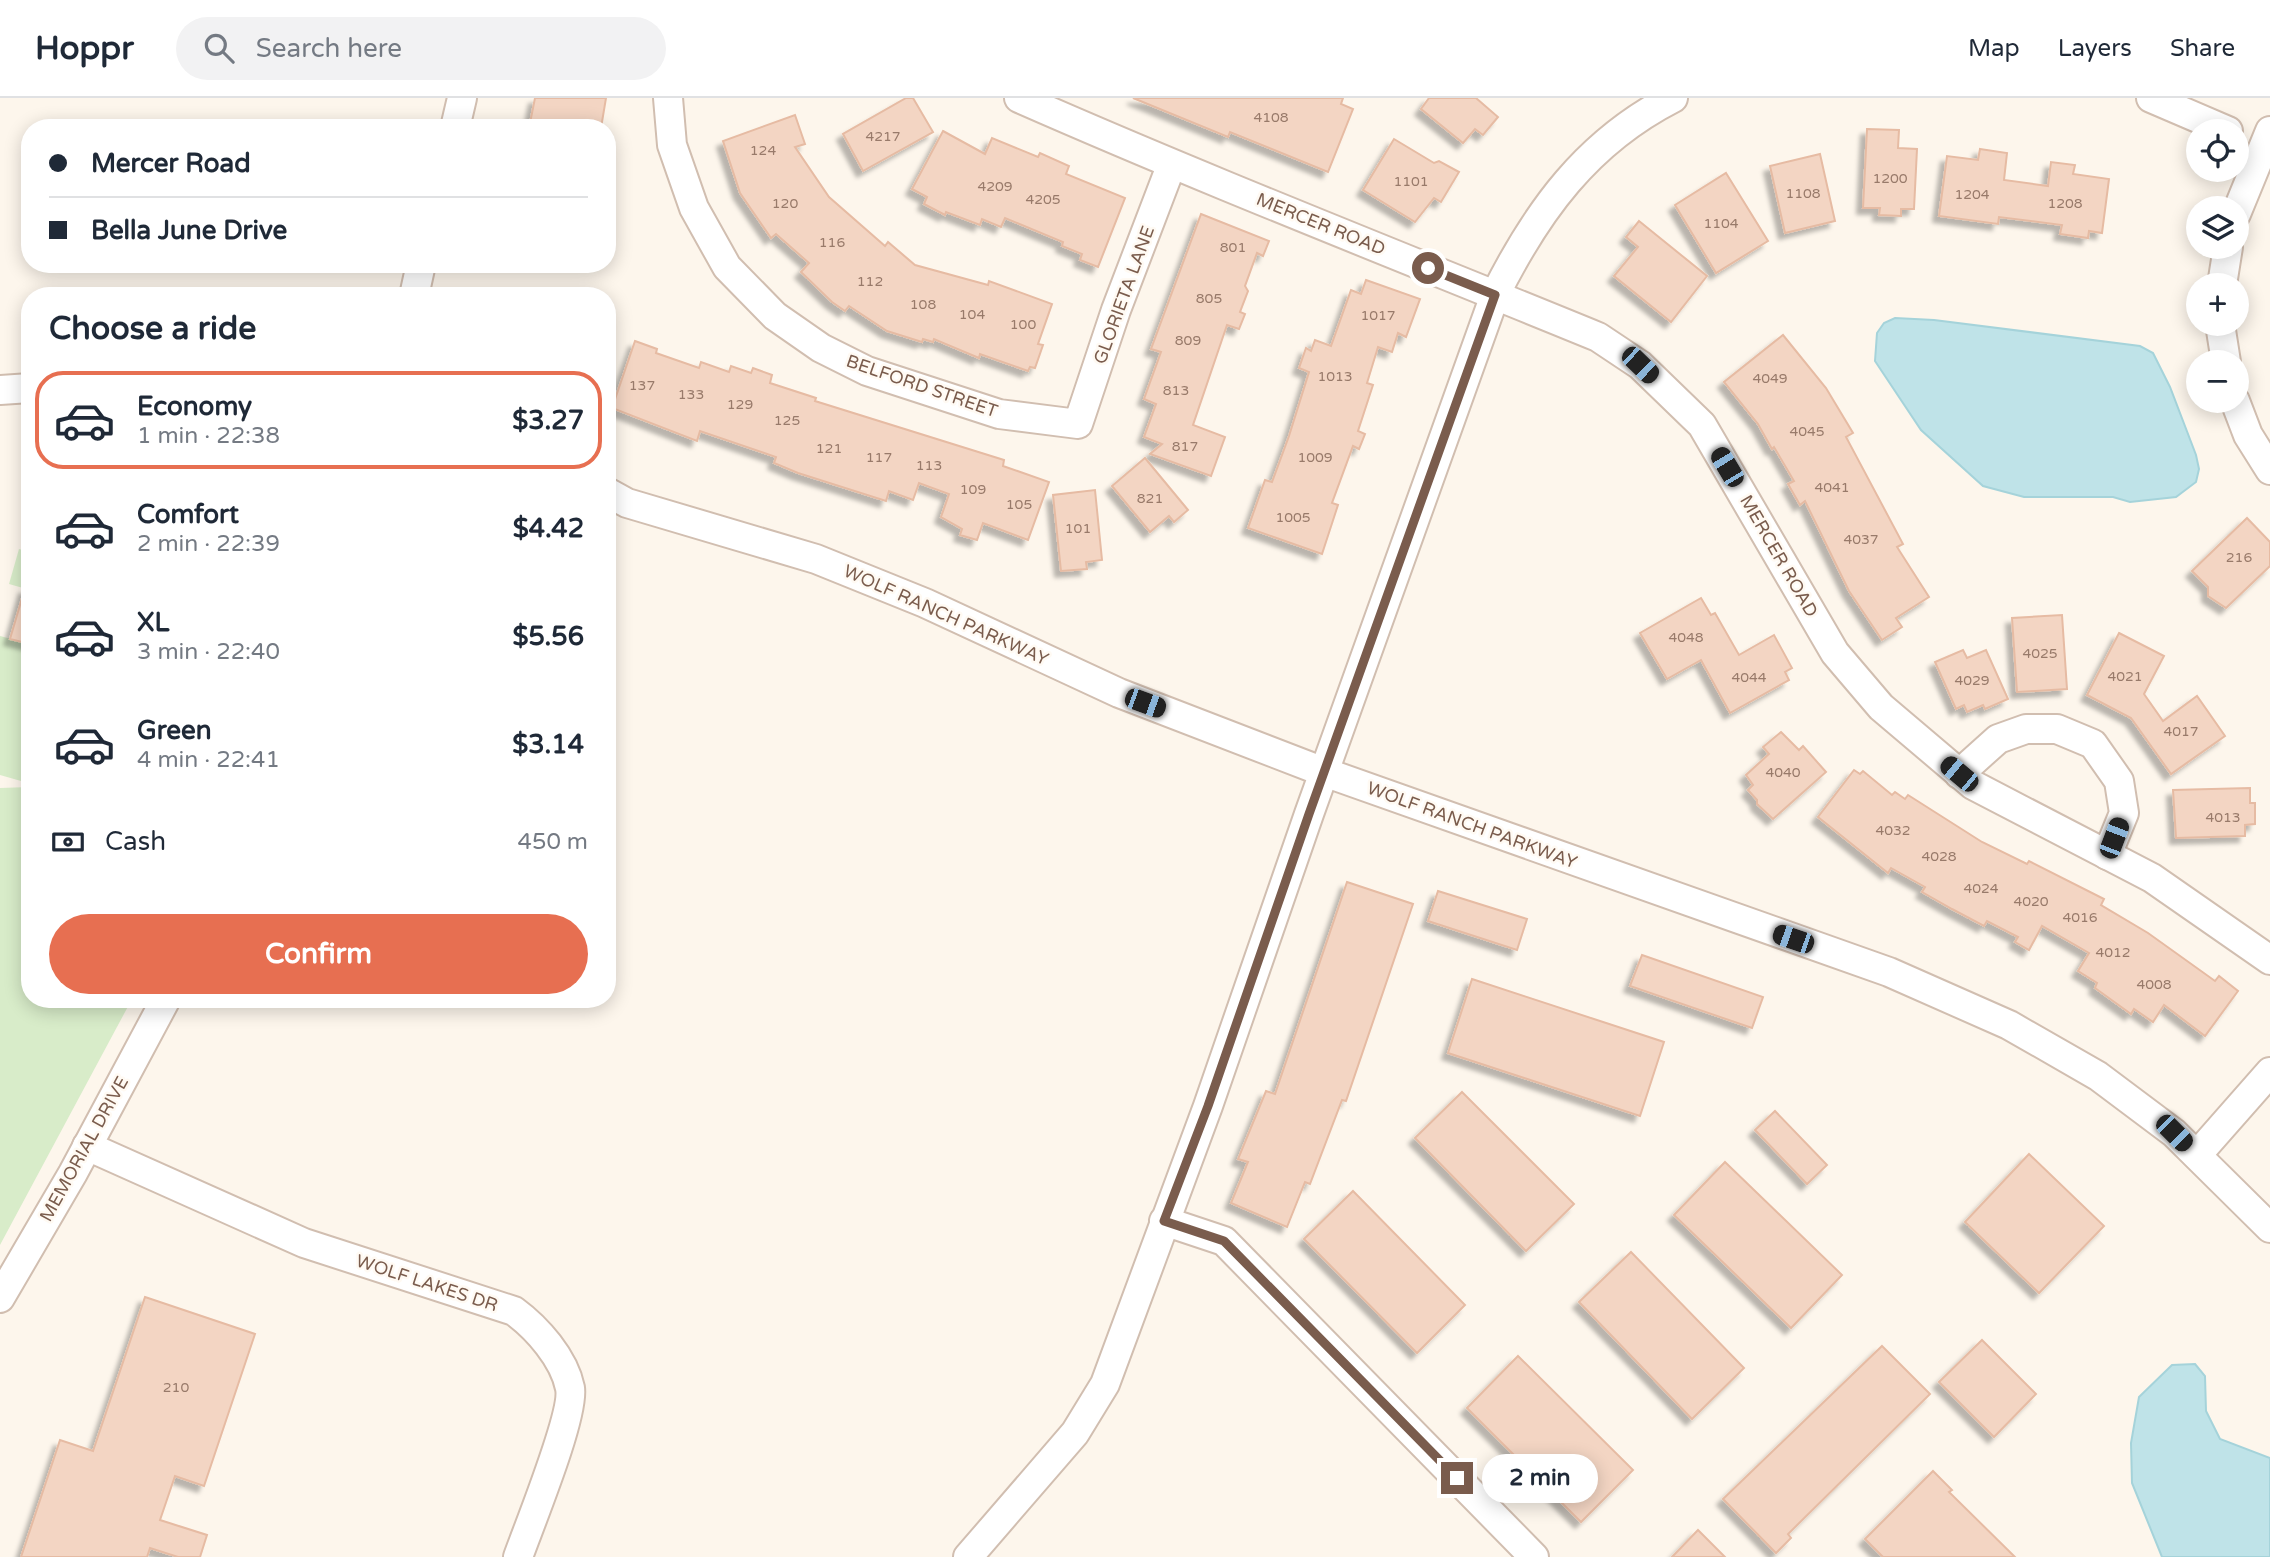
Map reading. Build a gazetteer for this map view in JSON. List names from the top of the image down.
{
  "streets": {
    "street": [
      "MERCER ROAD",
      "GLORIETA LANE",
      "BELFORD STREET",
      "WOLF RANCH PARKWAY",
      "MEMORIAL DRIVE",
      "WOLF LAKES DR"
    ]
  },
  "crossings": [
    ["MERCER ROAD", "GLORIETA LANE"],
    ["GLORIETA LANE", "BELFORD STREET"],
    ["MEMORIAL DRIVE", "WOLF LAKES DR"]
  ],
  "house_numbers": [
    "4108",
    "4217",
    "124",
    "1200",
    "1101",
    "4209",
    "1108",
    "1204",
    "4205",
    "120",
    "1208",
    "1104",
    "116",
    "801",
    "112",
    "805",
    "108",
    "104",
    "1017",
    "100",
    "809",
    "1013",
    "4049",
    "137",
    "813",
    "133",
    "129",
    "125",
    "4045",
    "817",
    "121",
    "117",
    "1009",
    "113",
    "4041",
    "109",
    "821",
    "105",
    "1005",
    "101",
    "4037",
    "216",
    "4048",
    "4025",
    "4021",
    "4044",
    "4029",
    "4017",
    "4040",
    "4013",
    "4032",
    "4028",
    "4024",
    "4020",
    "4016",
    "4012",
    "4008",
    "210"
  ],
  "page": {
    "header": "Hoppr",
    "search": "Search here",
    "nav": ["Map", "Layers", "Share"],
    "map_buttons": ["+", "−"],
    "banner": ["Mercer Road", "Bella June Drive"],
    "heading": "Choose a ride",
    "list": [
      {
        "name": "Economy",
        "note": "1 min · 22:38",
        "value": "$3.27"
      },
      {
        "name": "Comfort",
        "note": "2 min · 22:39",
        "value": "$4.42"
      },
      {
        "name": "XL",
        "note": "3 min · 22:40",
        "value": "$5.56"
      },
      {
        "name": "Green",
        "note": "4 min · 22:41",
        "value": "$3.14"
      }
    ],
    "pay": ["Cash", "450 m"],
    "buttons": "Confirm",
    "bubble": "2 min"
  }
}
